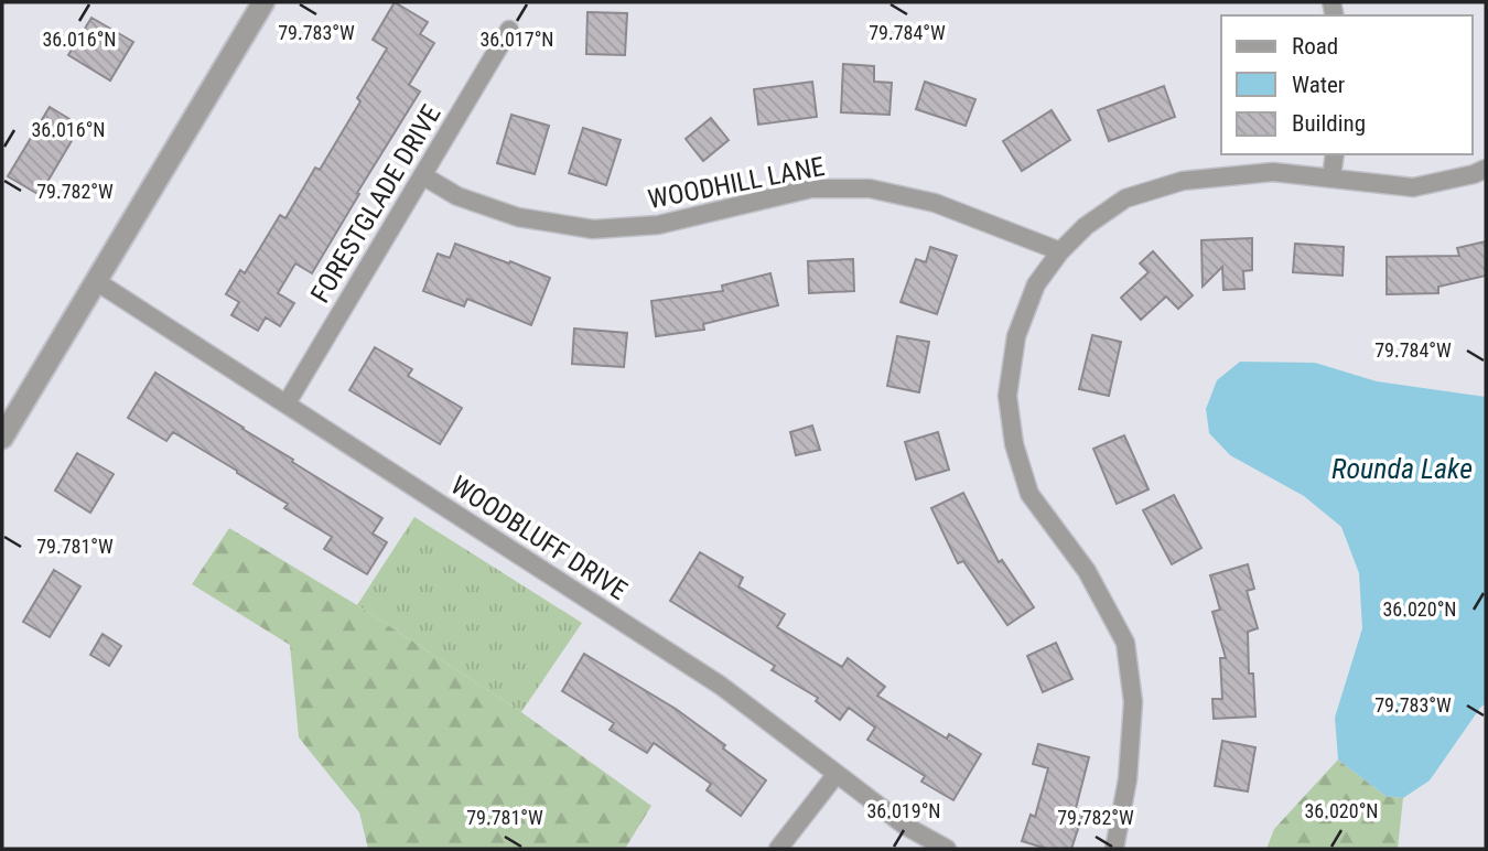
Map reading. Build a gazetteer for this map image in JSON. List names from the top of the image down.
{
  "streets": {
    "street": ["WOODHILL LANE", "FORESTGLADE DRIVE", "WOODBLUFF DRIVE"]
  },
  "crossings": [
    ["WOODHILL LANE", "FORESTGLADE DRIVE"],
    ["FORESTGLADE DRIVE", "WOODBLUFF DRIVE"]
  ],
  "water": ["Rounda Lake"],
  "legend": ["Road", "Water", "Building"],
  "coordinates": [
    "79.783°W",
    "79.784°W",
    "36.016°N",
    "36.017°N",
    "79.782°W",
    "79.781°W",
    "36.020°N",
    "36.019°N"
  ]
}
